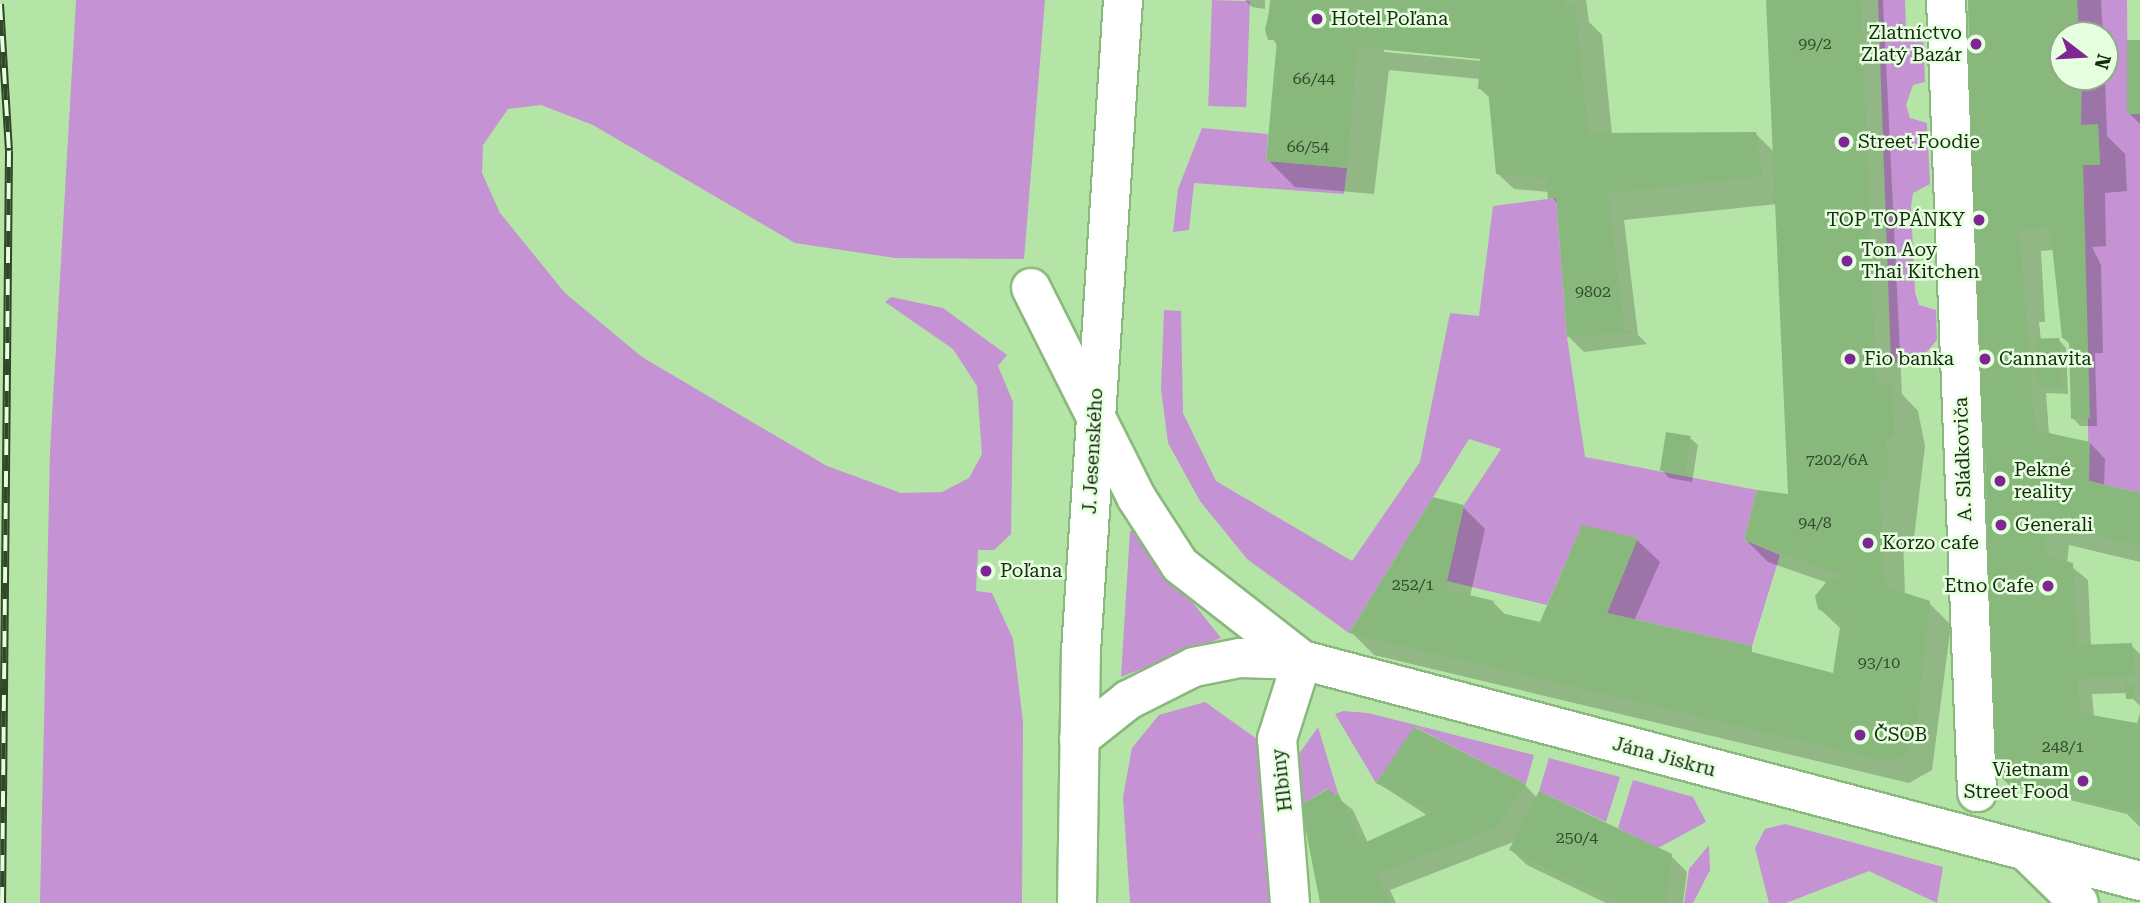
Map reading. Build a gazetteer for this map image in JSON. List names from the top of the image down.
{
  "streets": {
    "street": [
      "J. Jesenského",
      "A. Sládkoviča",
      "Jána Jiskru",
      "Hlbiny"
    ]
  },
  "crossings": [
    ["J. Jesenského", "Jána Jiskru"],
    ["Jána Jiskru", "Hlbiny"]
  ],
  "places": [
    "Hotel Poľana",
    "Zlatníctvo Zlatý Bazár",
    "Street Foodie",
    "TOP TOPÁNKY",
    "Ton Aoy Thai Kitchen",
    "Fio banka",
    "Cannavita",
    "Pekné reality",
    "Generali",
    "Korzo cafe",
    "Poľana",
    "Etno Cafe",
    "ČSOB",
    "Vietnam Street Food"
  ],
  "house_numbers": [
    "99/2",
    "66/44",
    "66/54",
    "9802",
    "7202/6A",
    "94/8",
    "252/1",
    "93/10",
    "248/1",
    "250/4"
  ],
  "north": "right"
}
